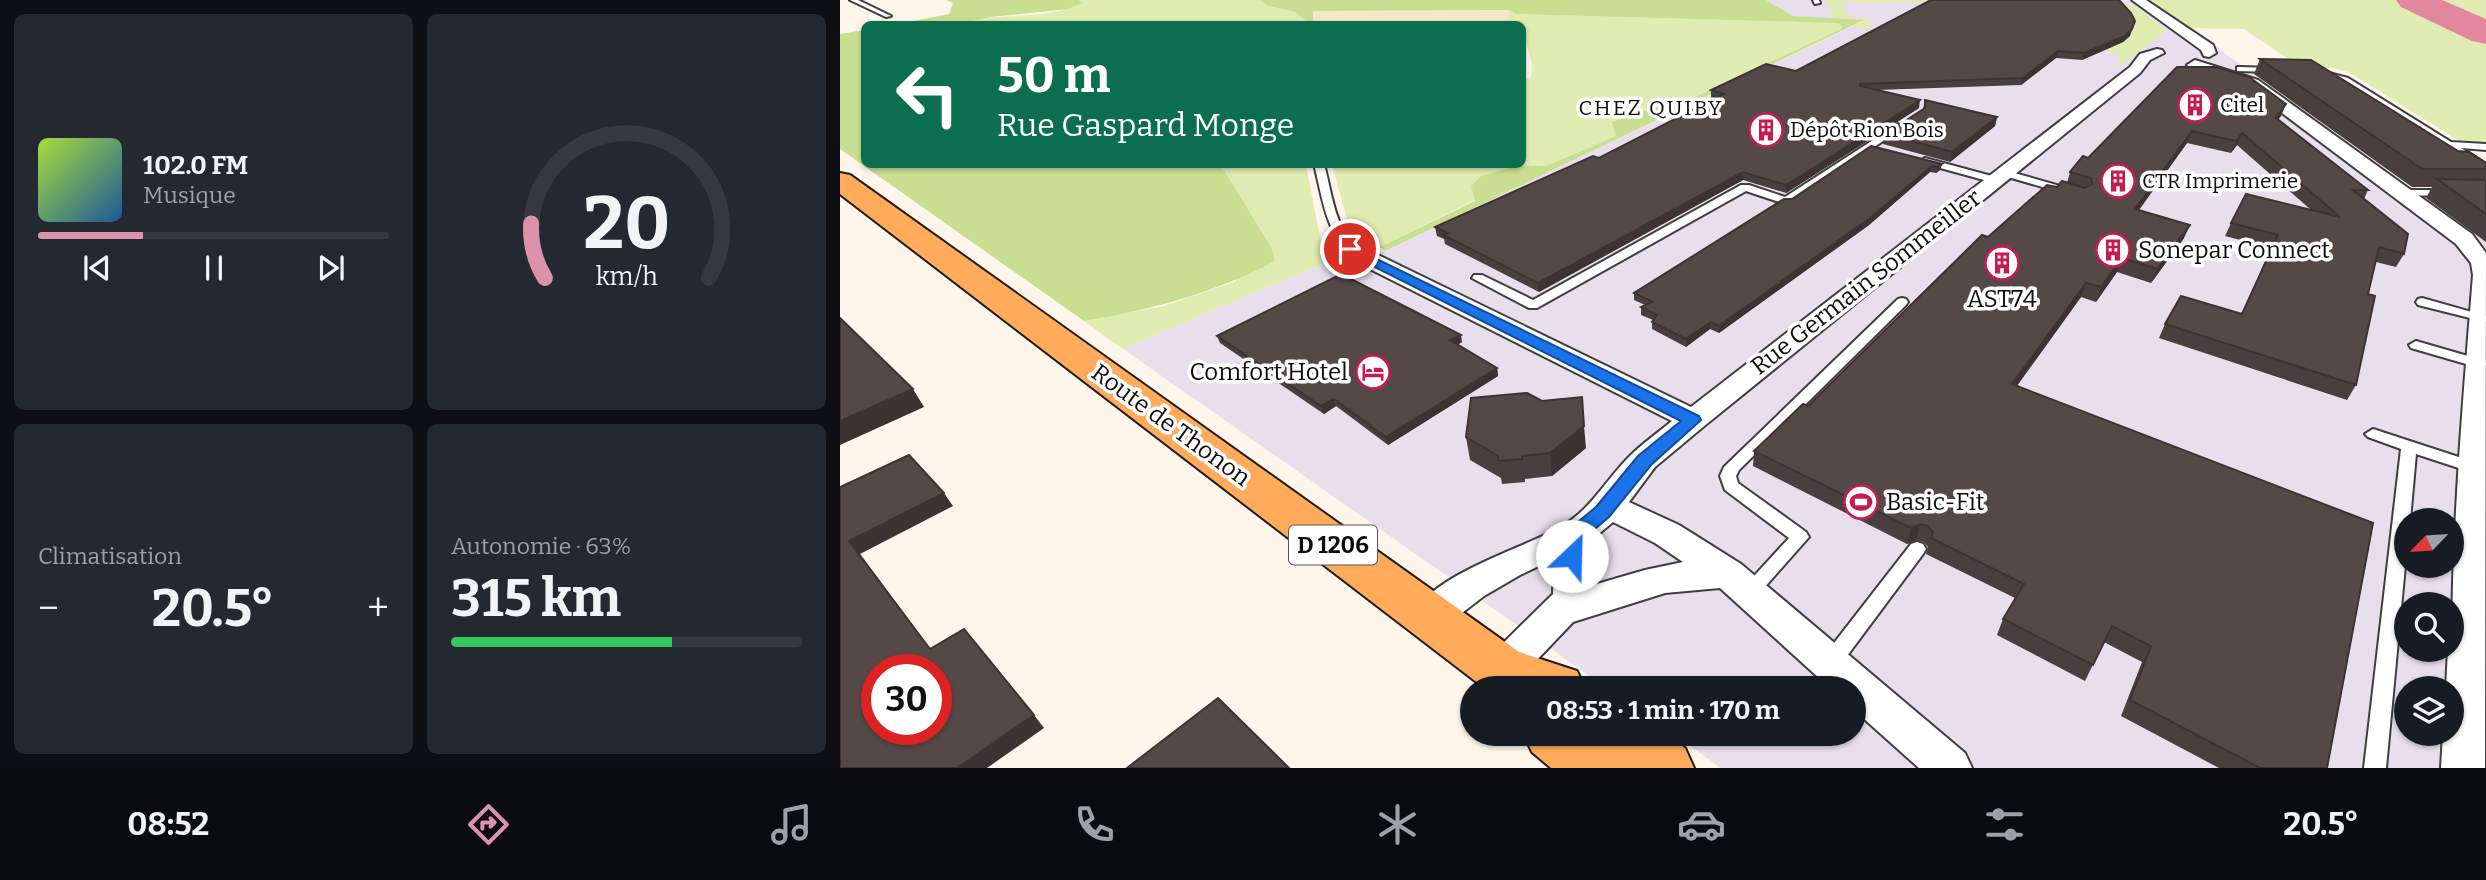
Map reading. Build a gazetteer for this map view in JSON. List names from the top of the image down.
{
  "streets": {
    "main road": ["Route de Thonon", "D 1206"],
    "street": ["Rue Germain Sommeiller"]
  },
  "crossings": [
    ["Rue Germain Sommeiller", "Route de Thonon"]
  ],
  "districts": ["CHEZ QUIBY"],
  "places": {
    "building": [
      "Citel",
      "Dépôt Rion Bois",
      "CTR Imprimerie",
      "Sonepar Connect",
      "AST74"
    ],
    "hotel": ["Comfort Hotel"],
    "sports": ["Basic-Fit"]
  },
  "north": "bottom left",
  "page": {
    "turn": ["50 m", "Rue Gaspard Monge"],
    "song": ["102.0 FM", "Musique"],
    "tile": [
      "Climatisation",
      ["Autonomie · 63%", "315 km"]
    ],
    "heat": ["−", "20.5°", "+"],
    "limit": "30",
    "trip": "08:53 · 1 min · 170 m",
    "tabs": ["08:52", "20.5°"],
    "gauge": ["20", "km/h"]
  }
}
